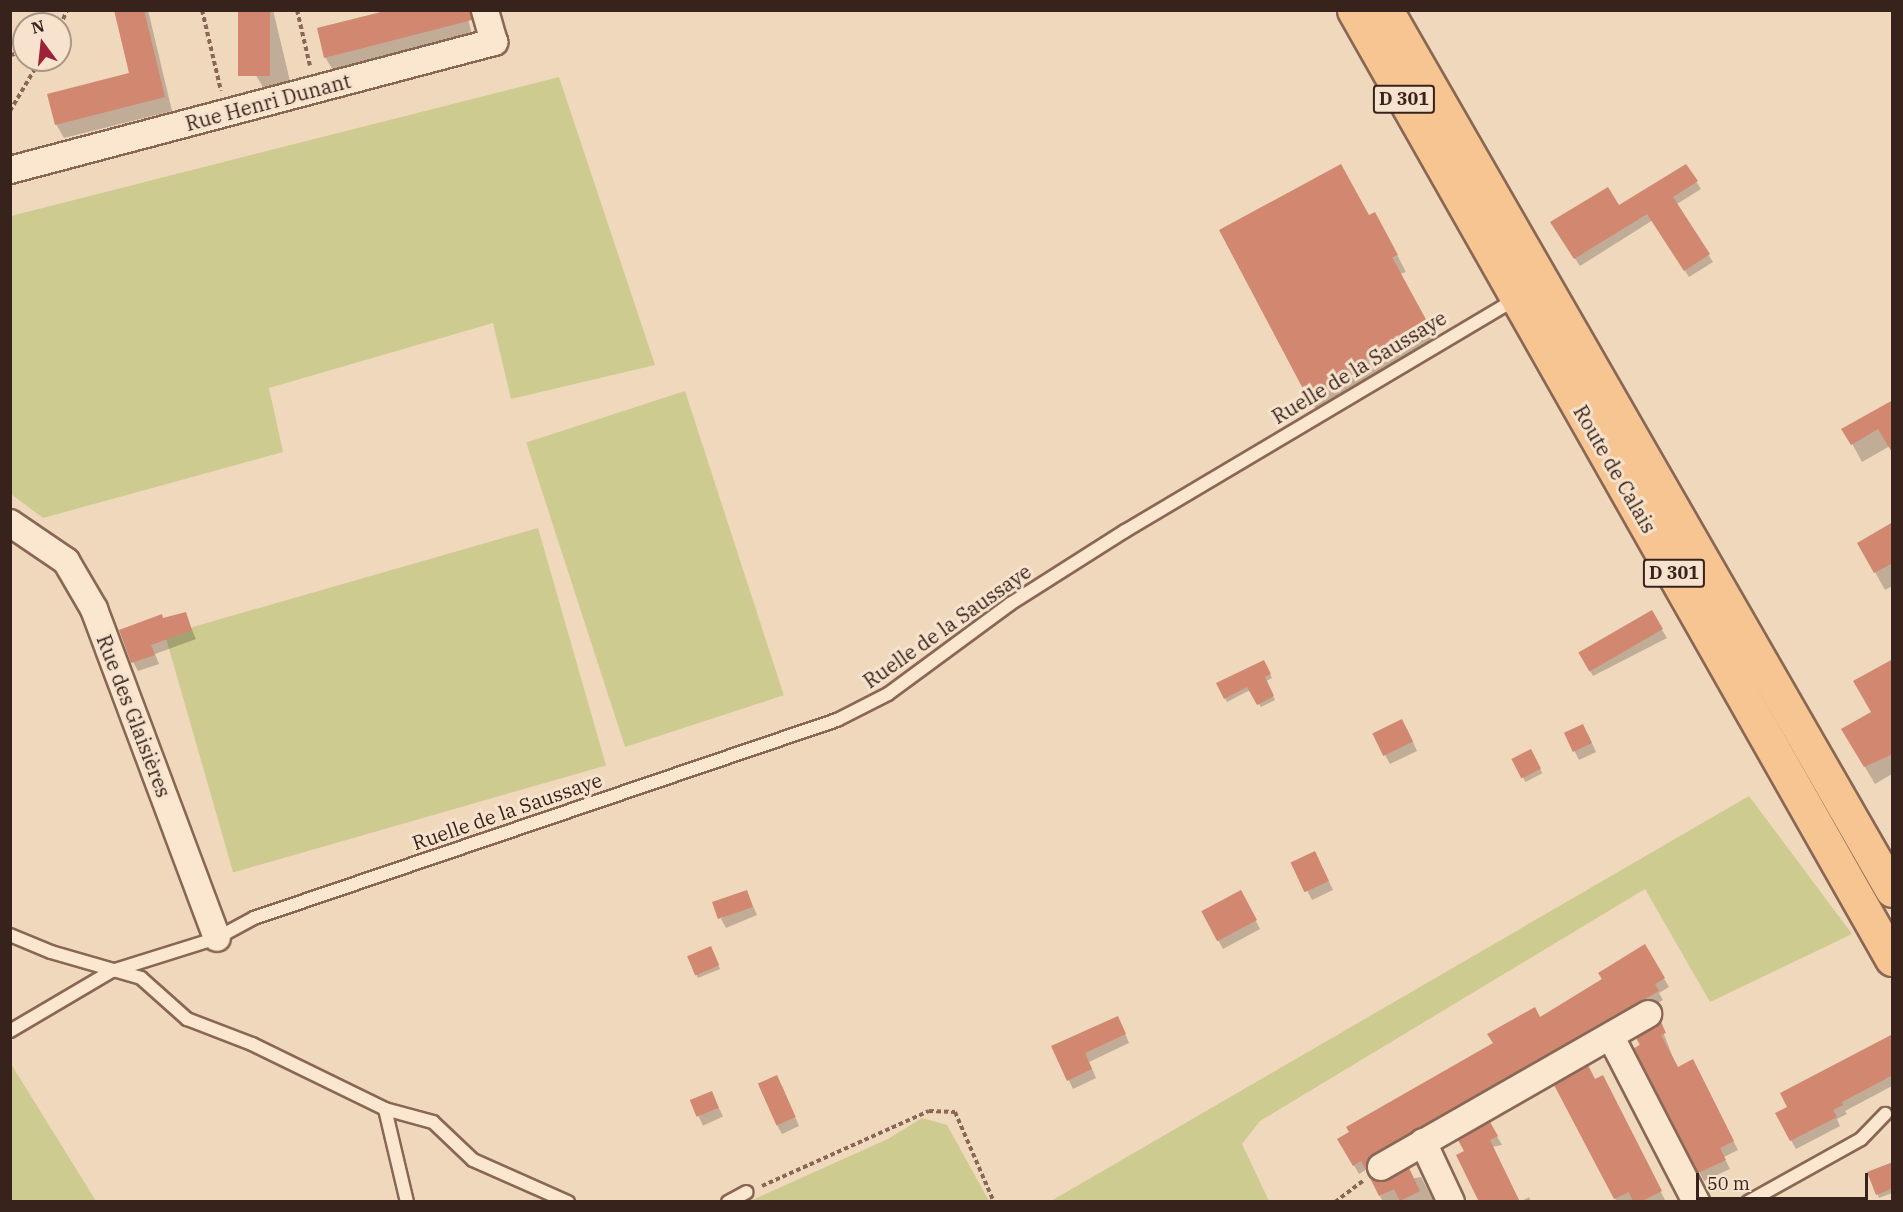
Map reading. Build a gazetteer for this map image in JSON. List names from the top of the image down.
{
  "streets": {
    "main road": ["D 301", "Route de Calais"],
    "street": ["Rue Henri Dunant", "Rue des Glaisières"],
    "lane": ["Ruelle de la Saussaye"]
  },
  "crossings": [
    ["Ruelle de la Saussaye", "Route de Calais"],
    ["Ruelle de la Saussaye", "Rue des Glaisières"]
  ],
  "scale_bar": "50 m",
  "north": "top"
}
